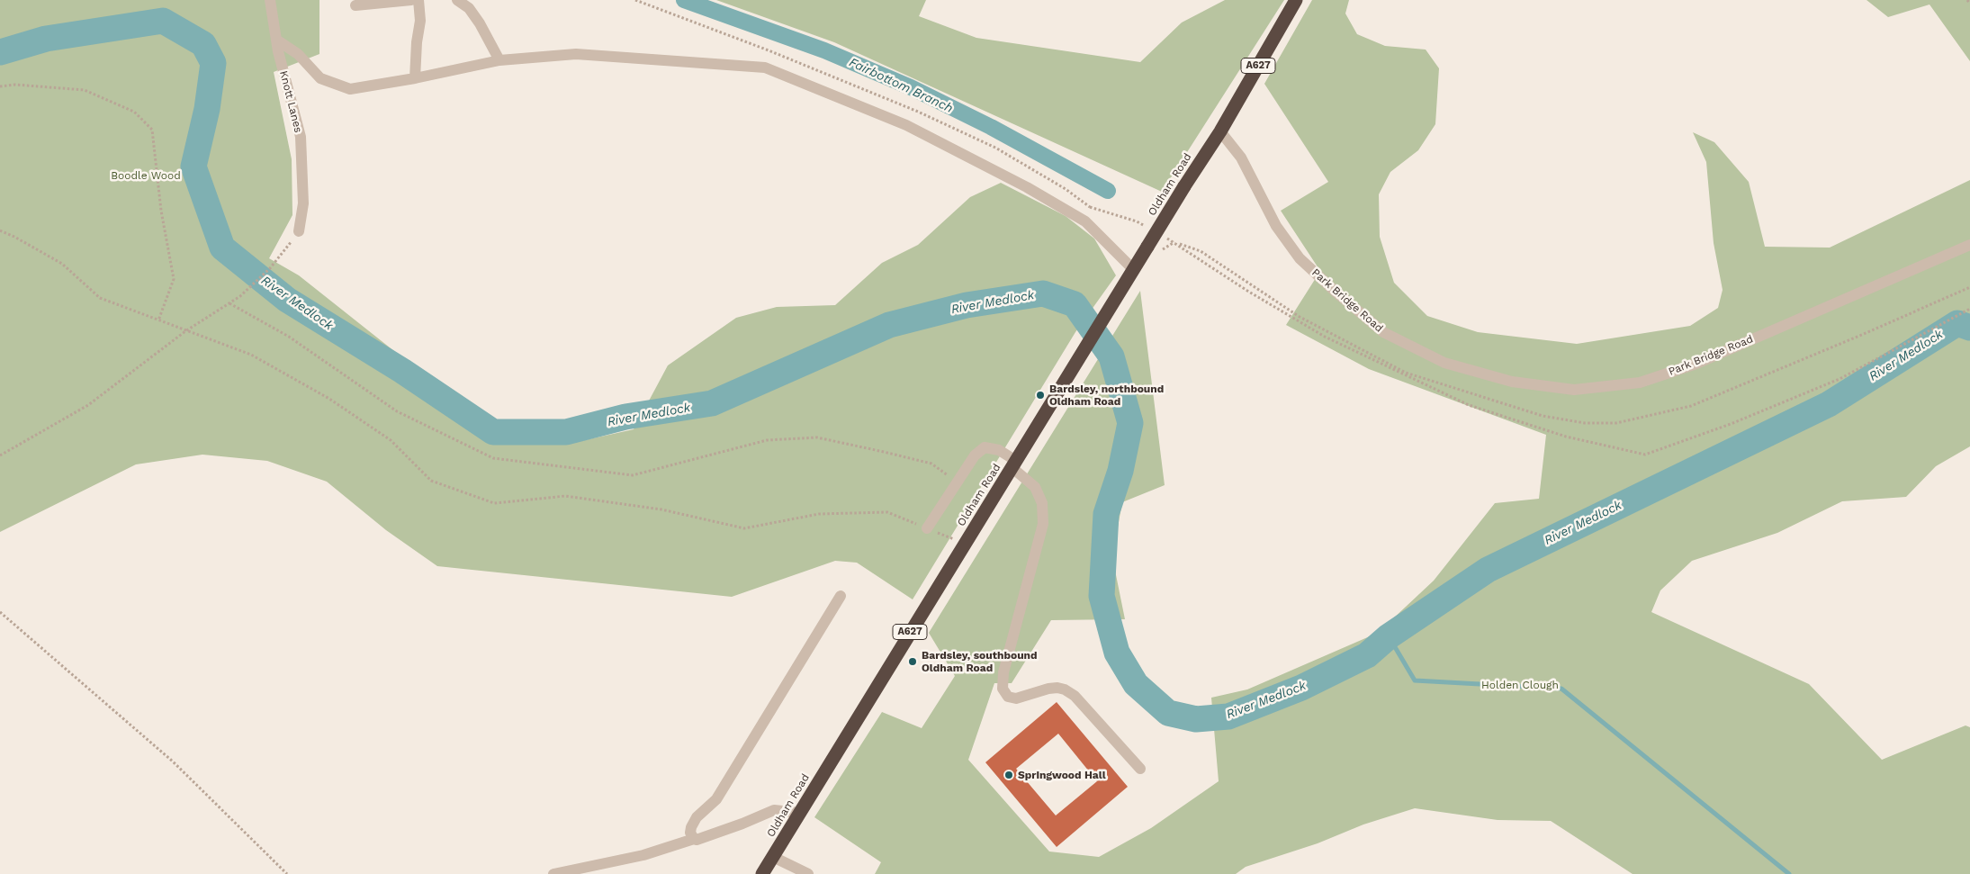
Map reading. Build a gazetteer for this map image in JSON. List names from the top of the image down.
{
  "streets": {
    "highway": ["A627", "Oldham Road"],
    "street": ["Knott Lanes", "Park Bridge Road"]
  },
  "crossings": [
    ["A627", "Oldham Road"],
    ["A627", "Park Bridge Road"],
    ["Oldham Road", "Park Bridge Road"]
  ],
  "water": ["Fairbottom Branch", "River Medlock"],
  "parks": ["Boodle Wood", "Holden Clough"],
  "places": ["Bardsley, northbound Oldham Road", "Bardsley, southbound Oldham Road", "Springwood Hall"]
}
